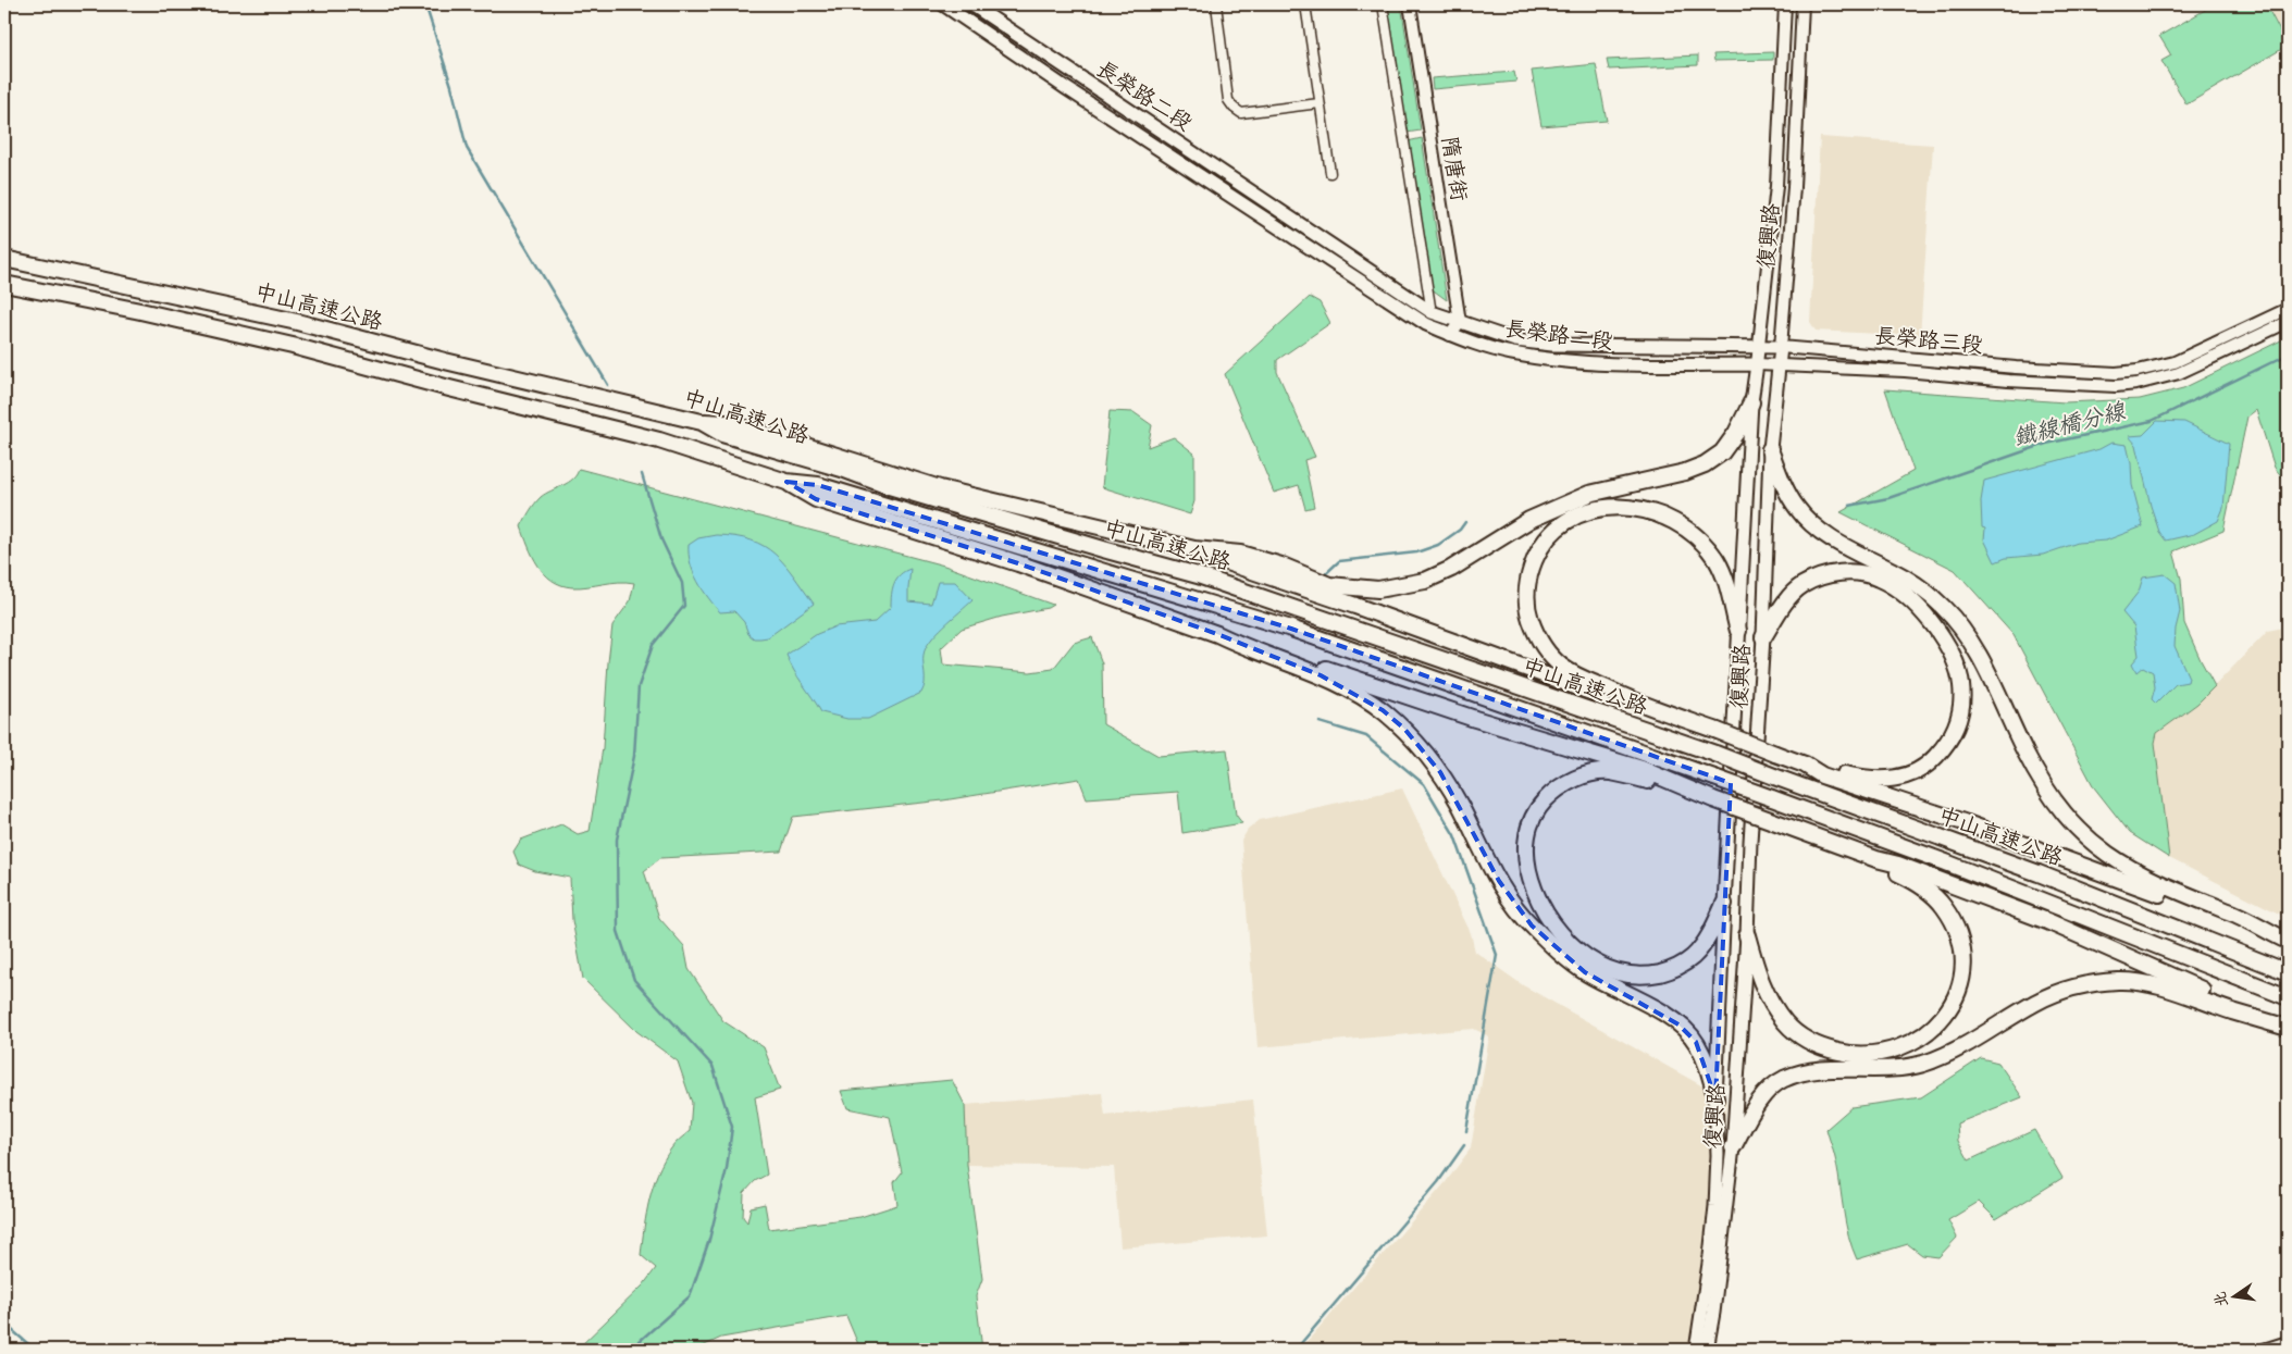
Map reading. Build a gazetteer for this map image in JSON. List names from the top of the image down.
{
  "streets": {
    "highway": ["中山高速公路"],
    "main road": ["長榮路二段", "復興路"],
    "street": ["隋唐街", "長榮路三段"]
  },
  "crossings": [
    ["長榮路二段", "隋唐街"],
    ["長榮路二段", "復興路"],
    ["長榮路二段", "長榮路三段"],
    ["復興路", "長榮路三段"]
  ],
  "water": ["鐵線橋分線"],
  "north": "left"
}
